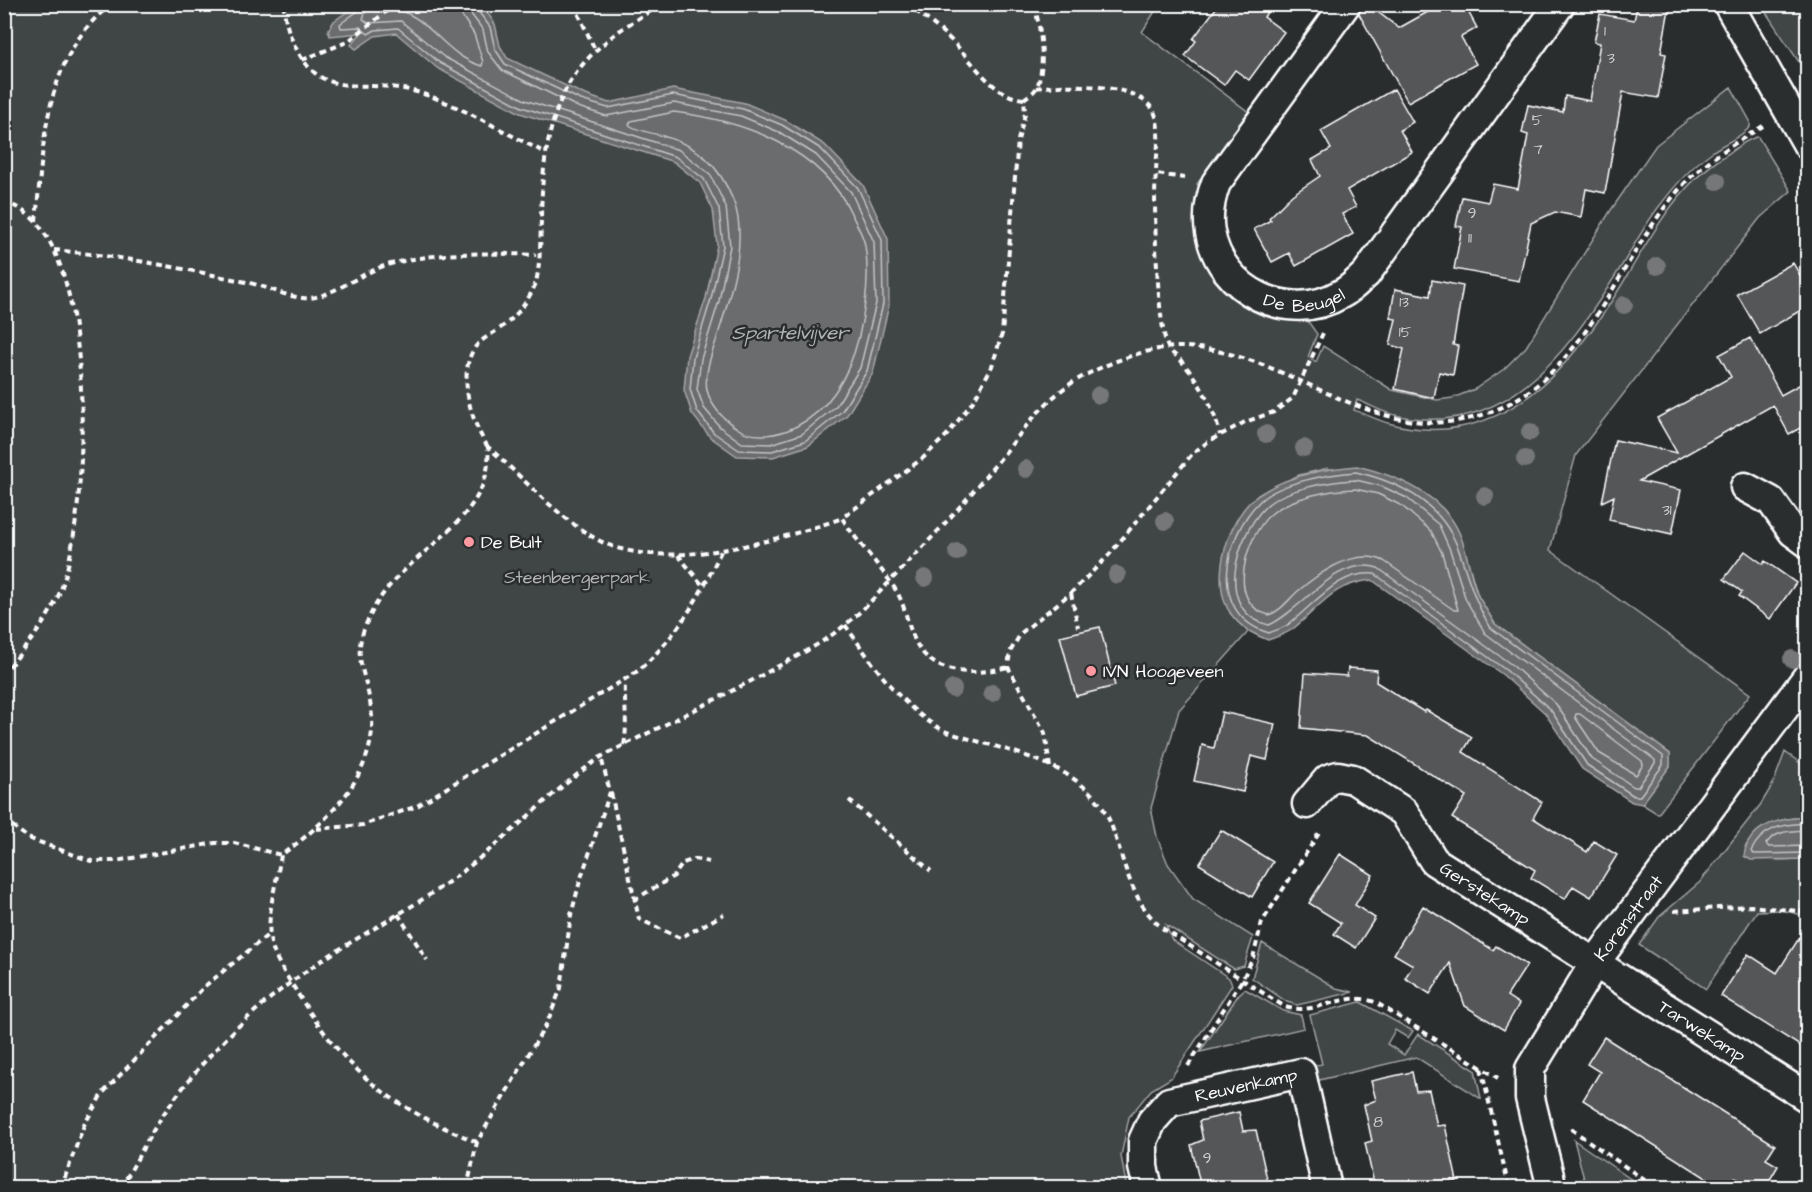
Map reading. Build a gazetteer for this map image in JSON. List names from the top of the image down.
{
  "streets": {
    "street": [
      "De Beugel",
      "Gerstekamp",
      "Korenstraat",
      "Tarwekamp",
      "Reuvenkamp"
    ]
  },
  "crossings": [
    ["Gerstekamp", "Korenstraat"],
    ["Gerstekamp", "Tarwekamp"],
    ["Korenstraat", "Tarwekamp"]
  ],
  "water": ["Spartelvijver"],
  "parks": ["Steenbergerpark"],
  "places": ["De Bult", "IVN Hoogeveen"],
  "house_numbers": [
    "1",
    "3",
    "5",
    "7",
    "9",
    "11",
    "13",
    "15",
    "31",
    "8",
    "9"
  ]
}
